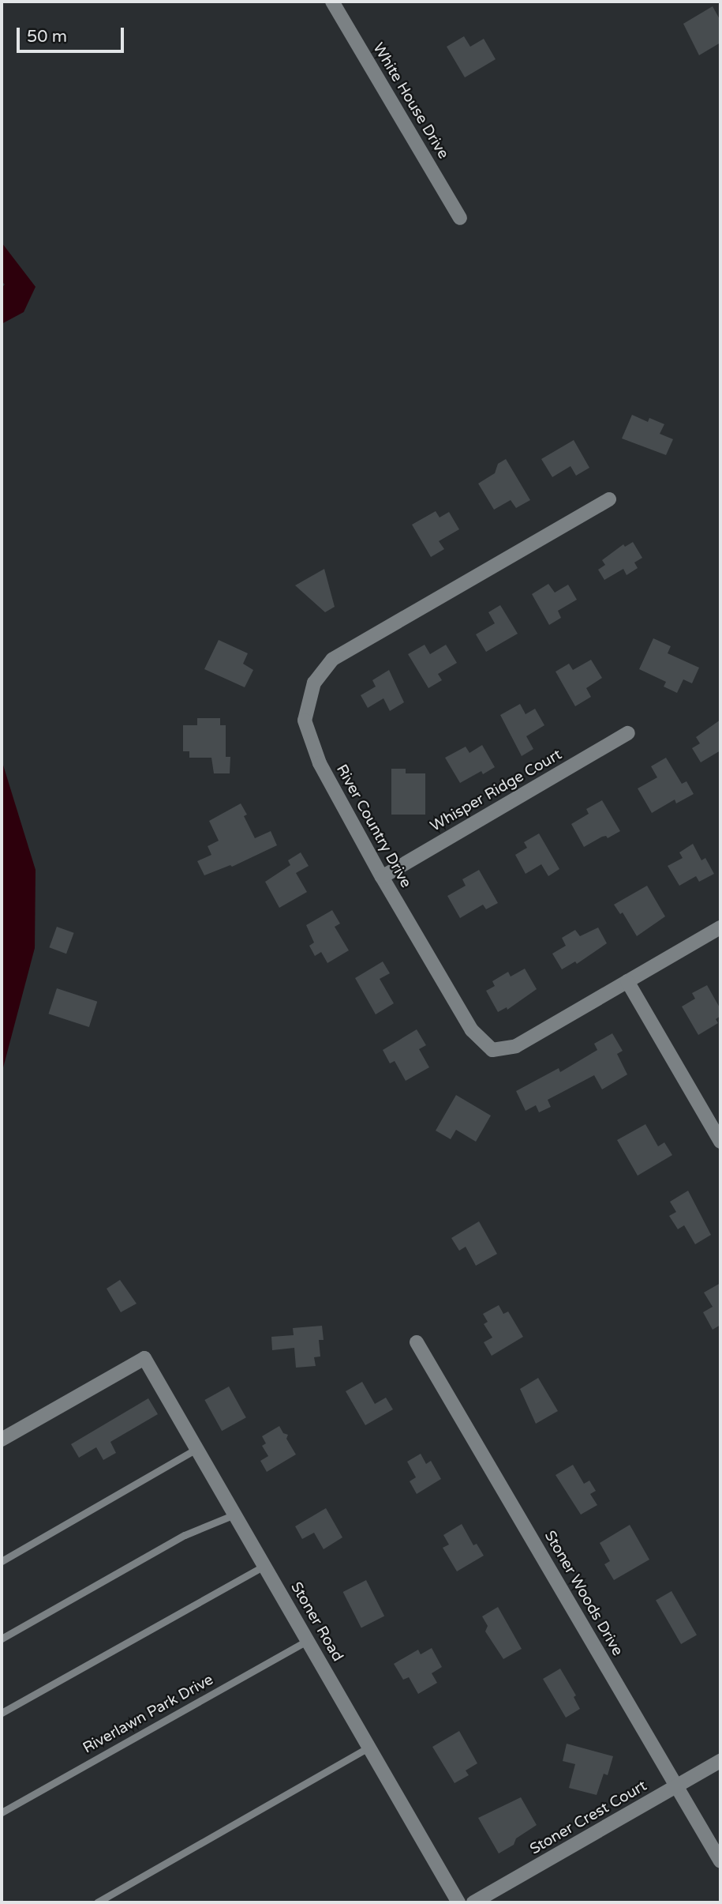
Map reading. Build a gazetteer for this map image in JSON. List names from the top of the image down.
{
  "streets": {
    "street": [
      "White House Drive",
      "Whisper Ridge Court",
      "River Country Drive",
      "Stoner Woods Drive",
      "Stoner Road",
      "Stoner Crest Court"
    ],
    "lane": ["Riverlawn Park Drive"]
  },
  "crossings": [
    ["Whisper Ridge Court", "River Country Drive"],
    ["Stoner Woods Drive", "Stoner Crest Court"],
    ["Stoner Road", "Riverlawn Park Drive"]
  ],
  "scale_bar": "50 m"
}
